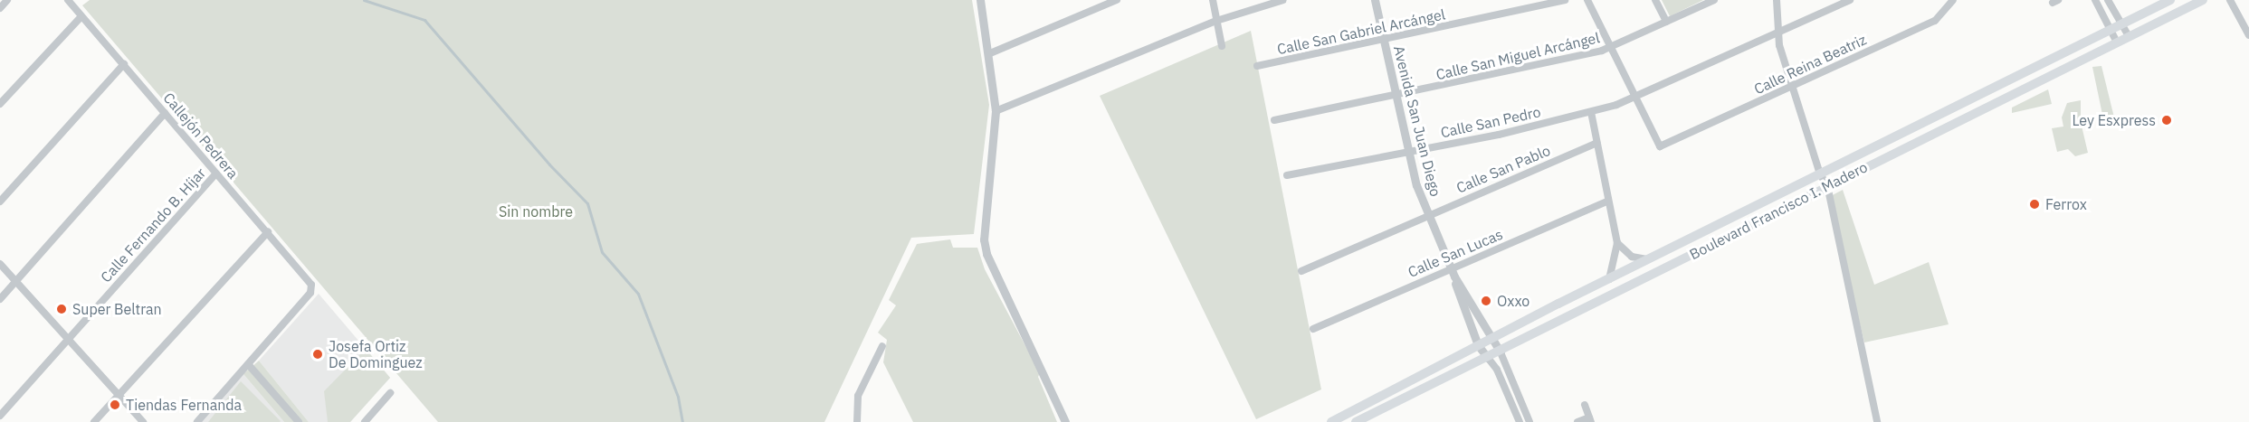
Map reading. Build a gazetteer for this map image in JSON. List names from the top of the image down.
{
  "streets": {
    "main road": ["Boulevard Francisco I. Madero"],
    "street": [
      "Calle San Gabriel Arcángel",
      "Calle San Miguel Arcángel",
      "Calle Reina Beatriz",
      "Avenida San Juan Diego",
      "Calle San Pedro",
      "Callejón Pedrera",
      "Calle San Pablo",
      "Calle Fernando B. Híjar",
      "Calle San Lucas"
    ]
  },
  "crossings": [
    ["Calle San Gabriel Arcángel", "Avenida San Juan Diego"],
    ["Calle San Miguel Arcángel", "Avenida San Juan Diego"],
    ["Calle Reina Beatriz", "Calle San Pedro"],
    ["Avenida San Juan Diego", "Calle San Pedro"],
    ["Avenida San Juan Diego", "Calle San Pablo"],
    ["Avenida San Juan Diego", "Boulevard Francisco I. Madero"],
    ["Avenida San Juan Diego", "Calle San Lucas"],
    ["Callejón Pedrera", "Calle Fernando B. Híjar"]
  ],
  "parks": ["Sin nombre"],
  "places": [
    "Ley Esxpress",
    "Ferrox",
    "Oxxo",
    "Super Beltran",
    "Josefa Ortiz De Dominguez",
    "Tiendas Fernanda"
  ]
}
